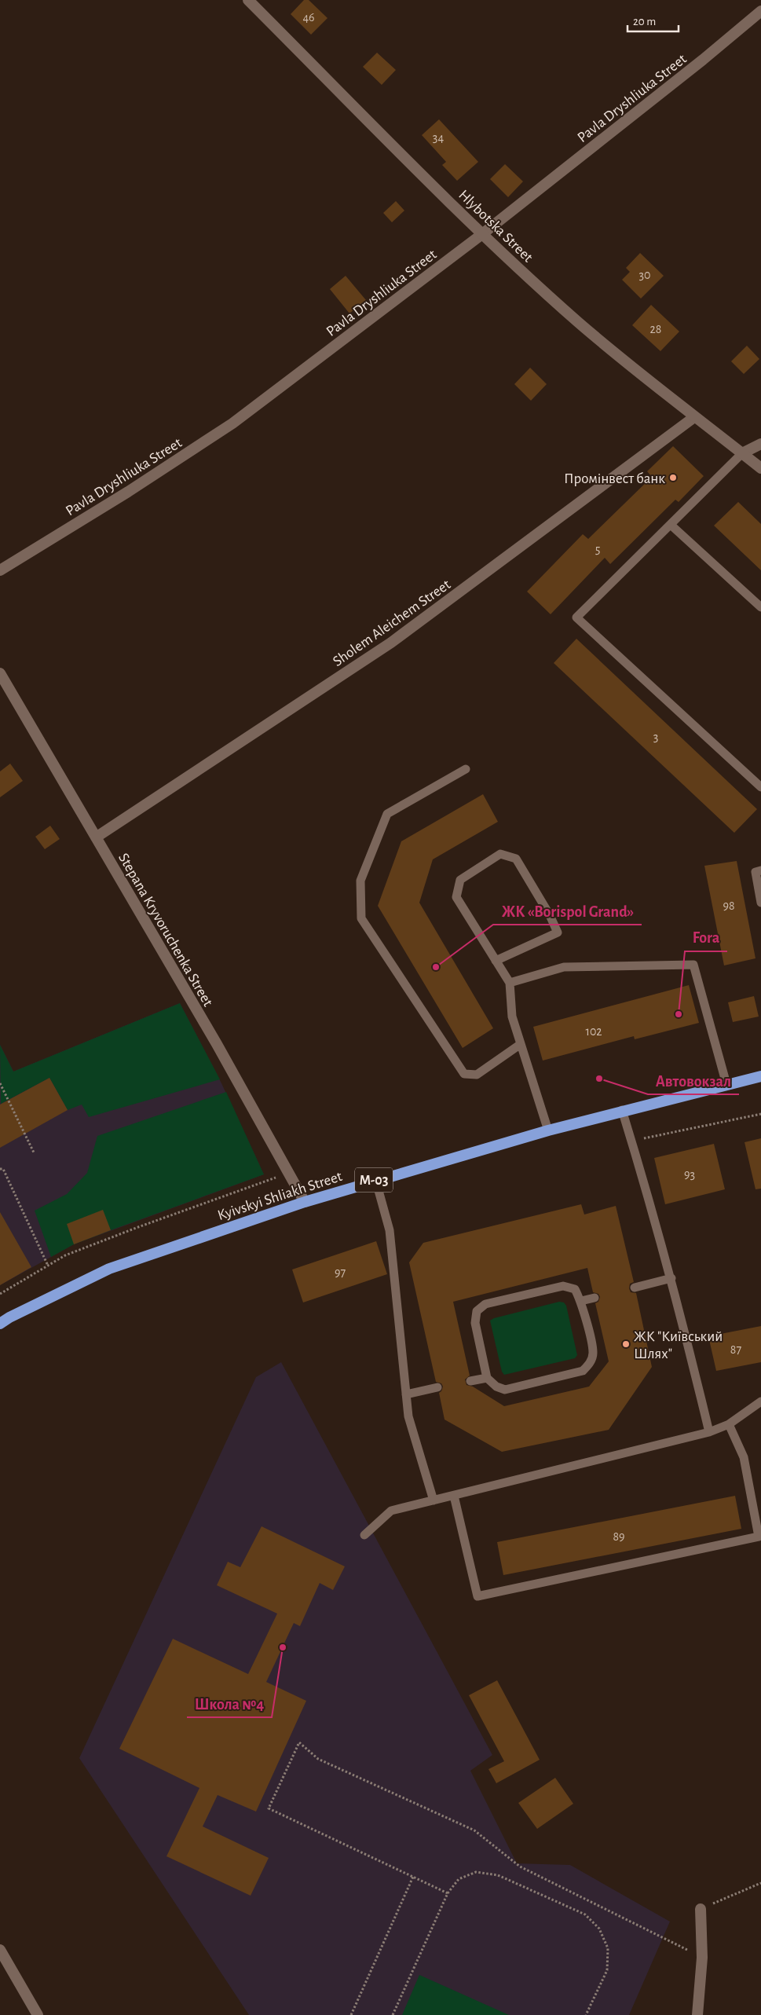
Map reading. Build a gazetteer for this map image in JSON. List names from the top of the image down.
{
  "streets": {
    "highway": ["М-03", "Kyivskyi Shliakh Street"],
    "street": [
      "Pavla Dryshliuka Street",
      "Hlybotska Street",
      "Sholem Aleichem Street",
      "Stepana Kryvoruchenka Street"
    ]
  },
  "crossings": [
    ["Pavla Dryshliuka Street", "Hlybotska Street"],
    ["Hlybotska Street", "Sholem Aleichem Street"],
    ["Sholem Aleichem Street", "Stepana Kryvoruchenka Street"],
    ["Stepana Kryvoruchenka Street", "Kyivskyi Shliakh Street"]
  ],
  "places": [
    "Промінвест банк",
    "ЖК «Borispol Grand»",
    "Fora",
    "Автовокзал",
    "ЖК \"Київський Шлях\"",
    "Школа №4"
  ],
  "house_numbers": [
    "46",
    "34",
    "30",
    "28",
    "5",
    "3",
    "98",
    "102",
    "93",
    "97",
    "87",
    "89"
  ],
  "scale_bar": "20 m"
}
